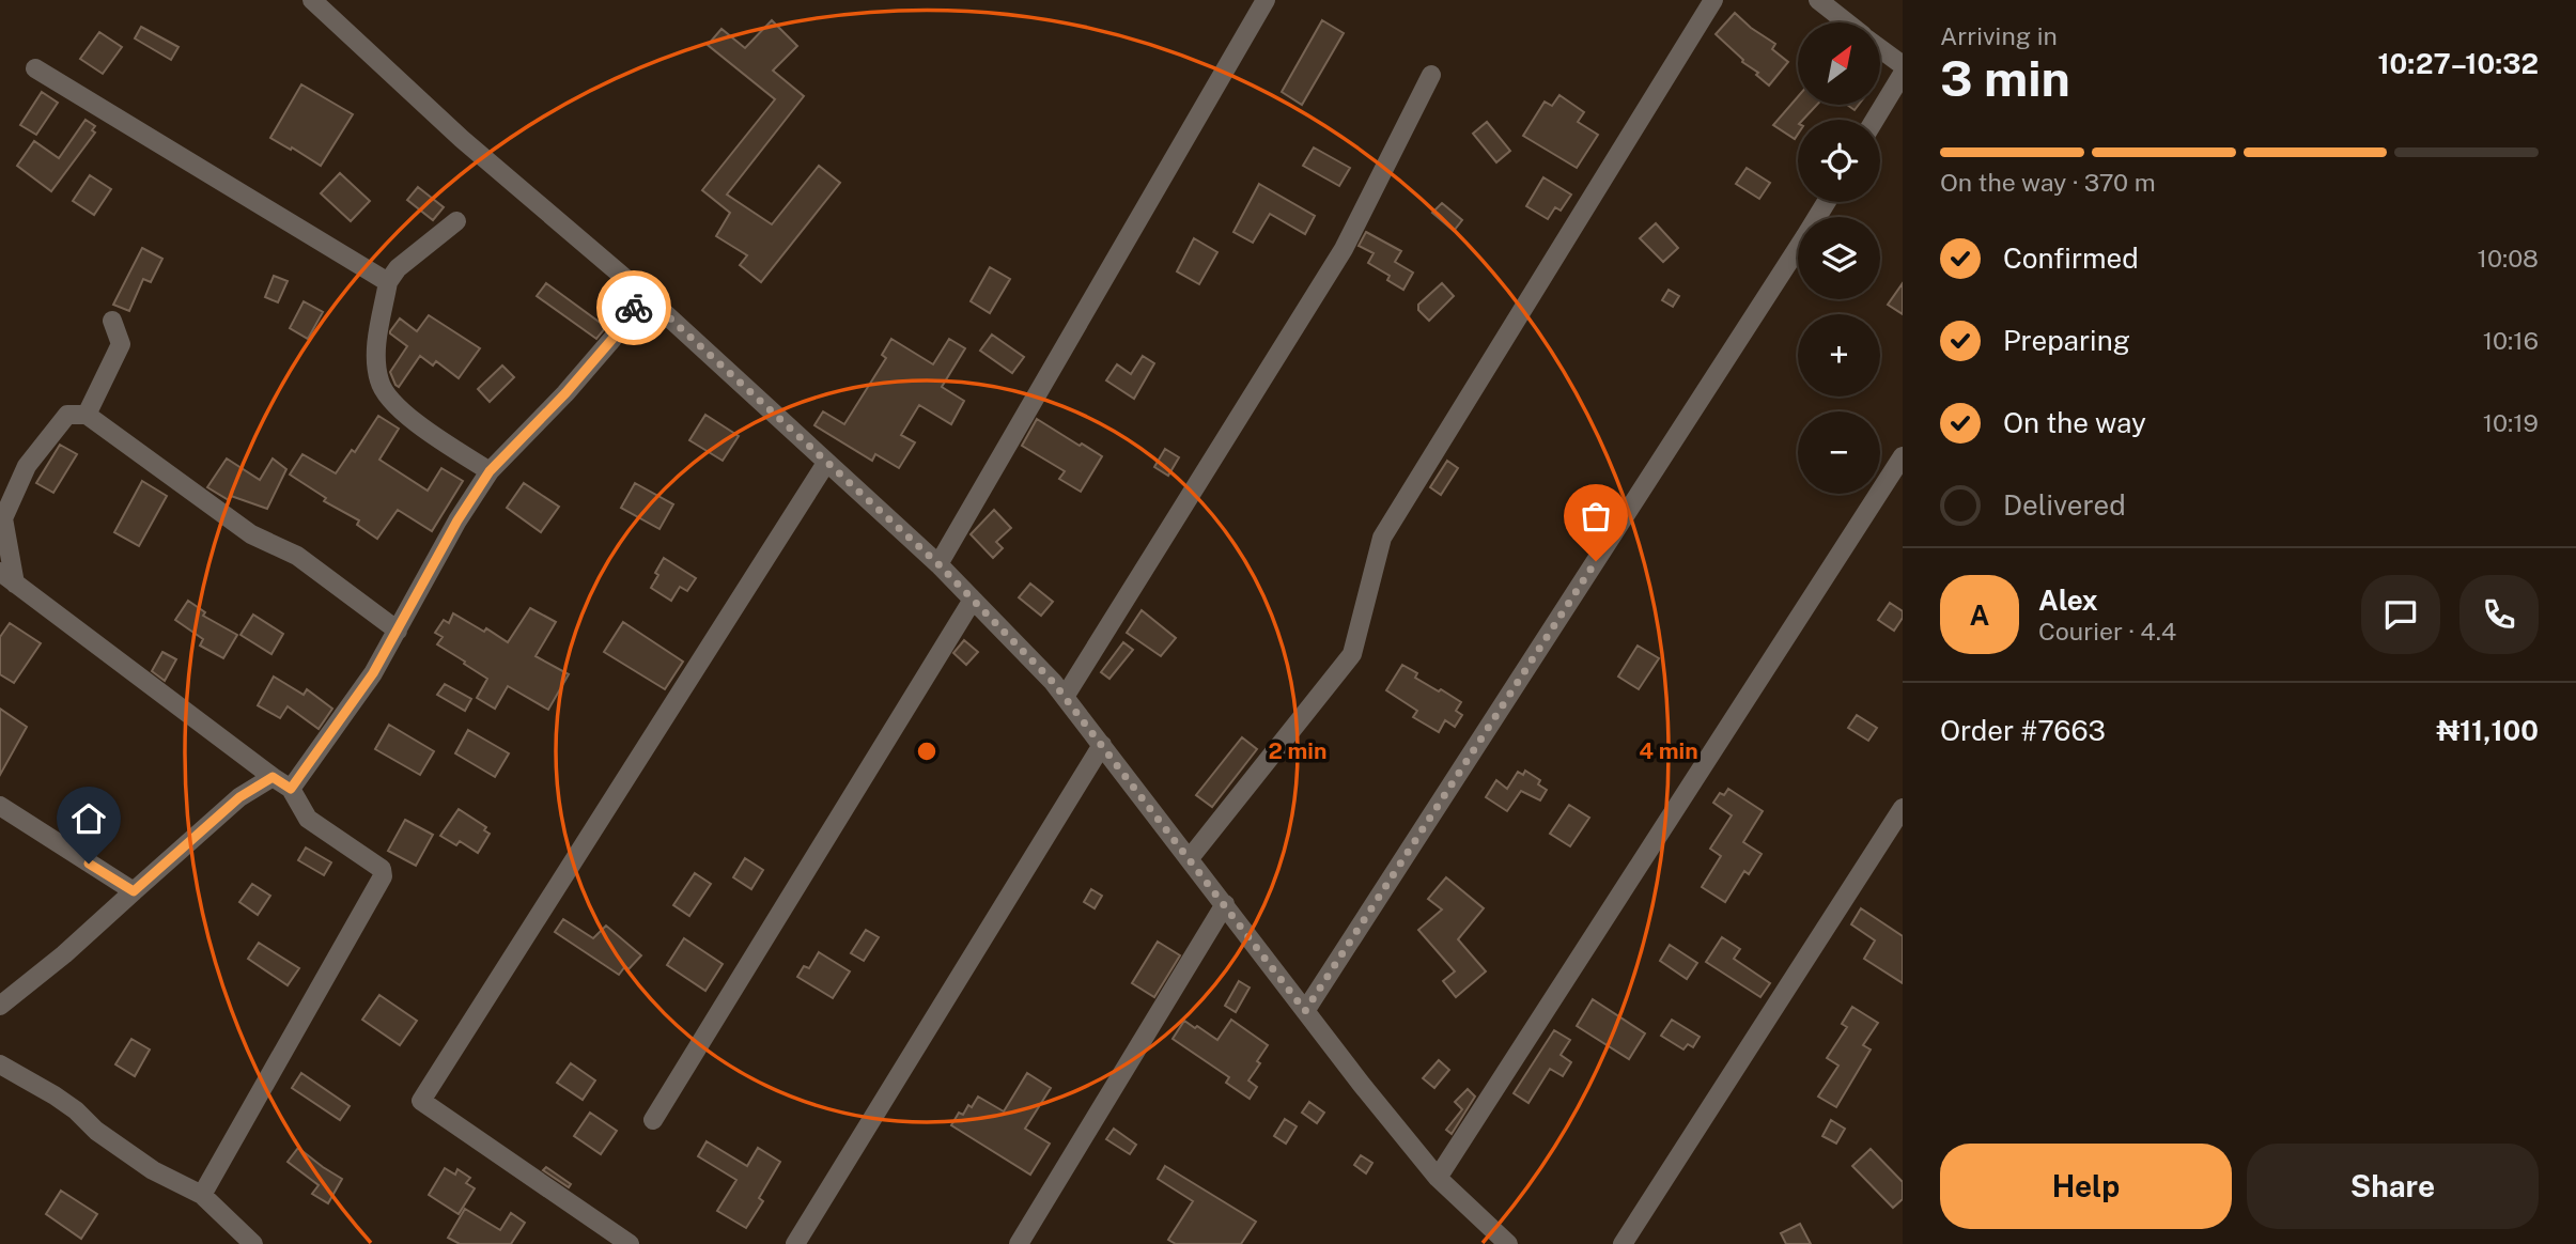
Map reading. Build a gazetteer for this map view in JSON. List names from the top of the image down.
{
  "north": "top right",
  "page": {
    "heading": ["3 min", "Arriving in", "10:27–10:32"],
    "panel": [
      "Alex",
      "Courier · 4.4",
      "Order #7663",
      "₦11,100"
    ],
    "map_buttons": ["+", "−"],
    "bar": "On the way · 370 m",
    "list": [
      ["Confirmed", "10:08"],
      ["Preparing", "10:16"],
      ["On the way", "10:19"],
      "Delivered"
    ],
    "round": "A",
    "buttons": ["Help", "Share"]
  },
  "rings": ["2 min", "4 min"]
}
